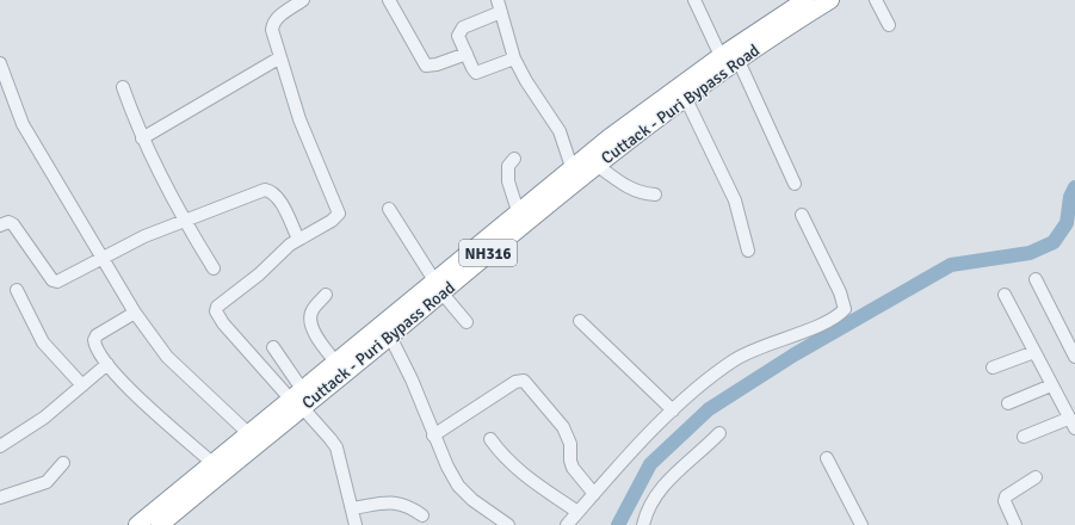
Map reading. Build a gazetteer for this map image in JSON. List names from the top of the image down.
{
  "streets": {
    "highway": ["Cuttack - Puri Bypass Road", "NH316"]
  }
}
